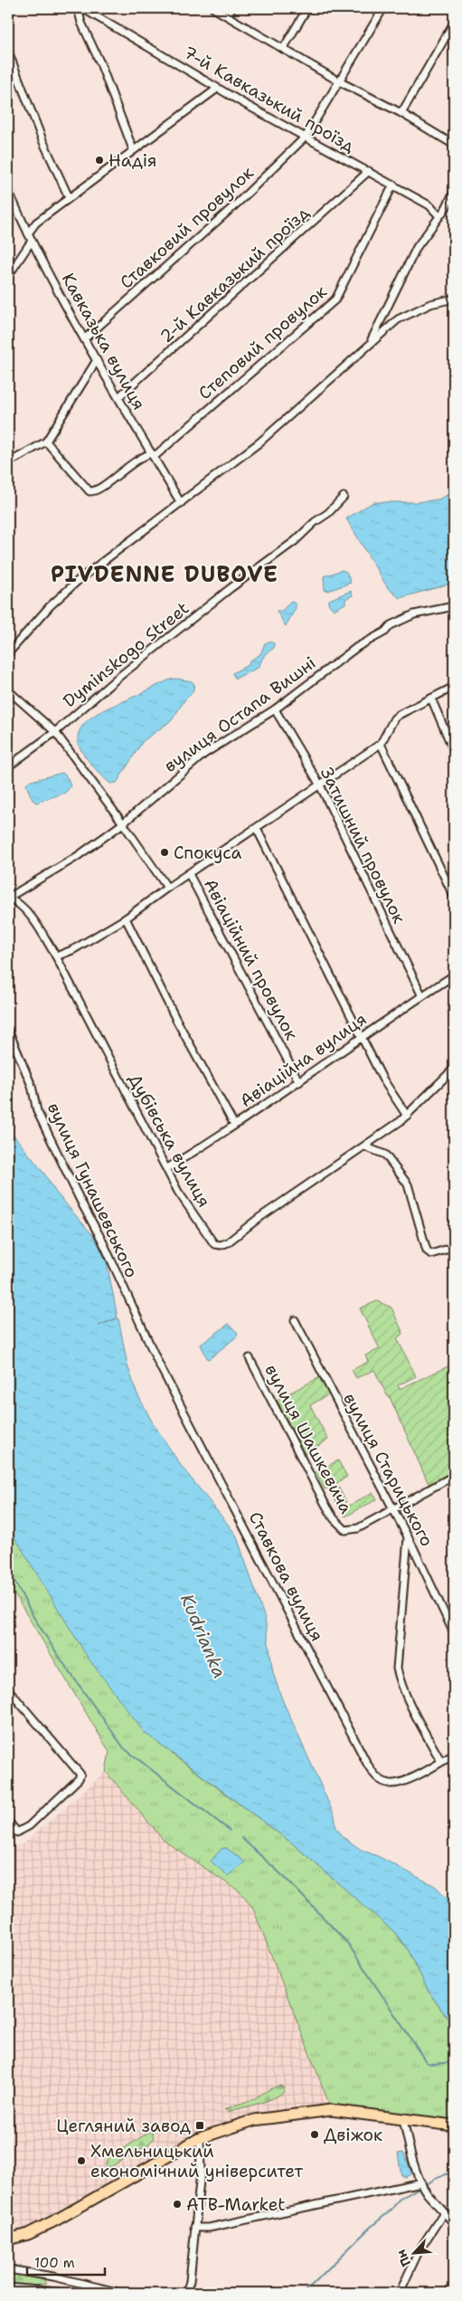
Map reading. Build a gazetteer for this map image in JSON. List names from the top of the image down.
{
  "streets": {
    "street": [
      "7-й Кавказький проїзд",
      "Ставковий провулок",
      "2-й Кавказький проїзд",
      "Кавказька вулиця",
      "Степовий провулок",
      "Dyminskogo Street",
      "вулиця Остапа Вишні",
      "Затишний провулок",
      "Авіаційний провулок",
      "Авіаційна вулиця",
      "Дубівська вулиця",
      "вулиця Гунашевського",
      "вулиця Шашкевича",
      "вулиця Старицького",
      "Ставкова вулиця"
    ]
  },
  "crossings": [
    ["7-й Кавказький проїзд", "Ставковий провулок"],
    ["7-й Кавказький проїзд", "2-й Кавказький проїзд"],
    ["7-й Кавказький проїзд", "Степовий провулок"],
    ["Ставковий провулок", "Кавказька вулиця"],
    ["2-й Кавказький проїзд", "Кавказька вулиця"],
    ["Кавказька вулиця", "Степовий провулок"],
    ["вулиця Остапа Вишні", "Затишний провулок"],
    ["вулиця Остапа Вишні", "Дубівська вулиця"],
    ["Затишний провулок", "Авіаційна вулиця"],
    ["Авіаційний провулок", "Авіаційна вулиця"],
    ["Авіаційна вулиця", "Дубівська вулиця"],
    ["вулиця Гунашевського", "Ставкова вулиця"],
    ["вулиця Шашкевича", "вулиця Старицького"]
  ],
  "districts": ["PIVDENNE DUBOVE"],
  "water": ["Kudrianka"],
  "places": {
    "other": [
      "Надія",
      "Спокуса",
      "Двіжок",
      "Хмельницький економічний університет",
      "ATB-Market"
    ],
    "transit": ["Цегляний завод"]
  },
  "scale_bar": "100 m",
  "north": "bottom left"
}
